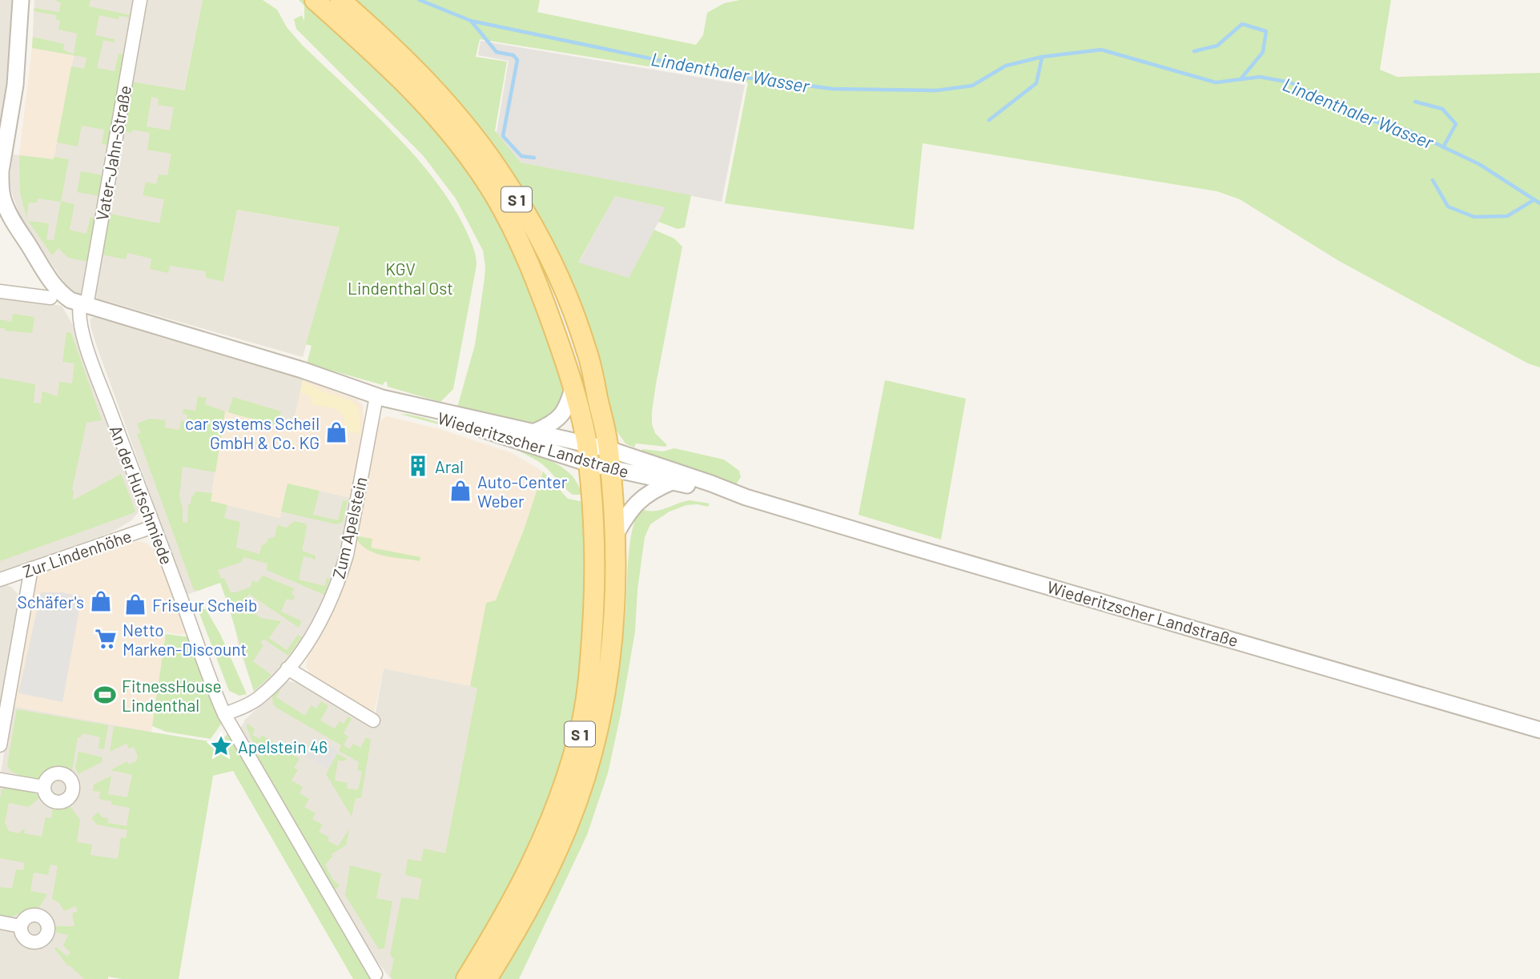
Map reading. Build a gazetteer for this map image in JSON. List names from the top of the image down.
{
  "streets": {
    "main road": ["S 1"],
    "street": [
      "Vater-Jahn-Straße",
      "Wiederitzscher Landstraße",
      "An der Hufschmiede",
      "Zum Apelstein",
      "Zur Lindenhöhe"
    ]
  },
  "crossings": [
    ["Vater-Jahn-Straße", "Wiederitzscher Landstraße"],
    ["Vater-Jahn-Straße", "An der Hufschmiede"],
    ["S 1", "Wiederitzscher Landstraße"],
    ["Wiederitzscher Landstraße", "An der Hufschmiede"],
    ["Wiederitzscher Landstraße", "Zum Apelstein"],
    ["An der Hufschmiede", "Zum Apelstein"],
    ["An der Hufschmiede", "Zur Lindenhöhe"]
  ],
  "water": ["Lindenthaler Wasser"],
  "parks": ["KGV Lindenthal Ost"],
  "places": {
    "shop": [
      "car systems Scheil GmbH & Co. KG",
      "Auto-Center Weber",
      "Schäfer's",
      "Friseur Scheib"
    ],
    "building": ["Aral"],
    "supermarket": ["Netto Marken-Discount"],
    "sports": ["FitnessHouse Lindenthal"],
    "place": ["Apelstein 46"]
  }
}
